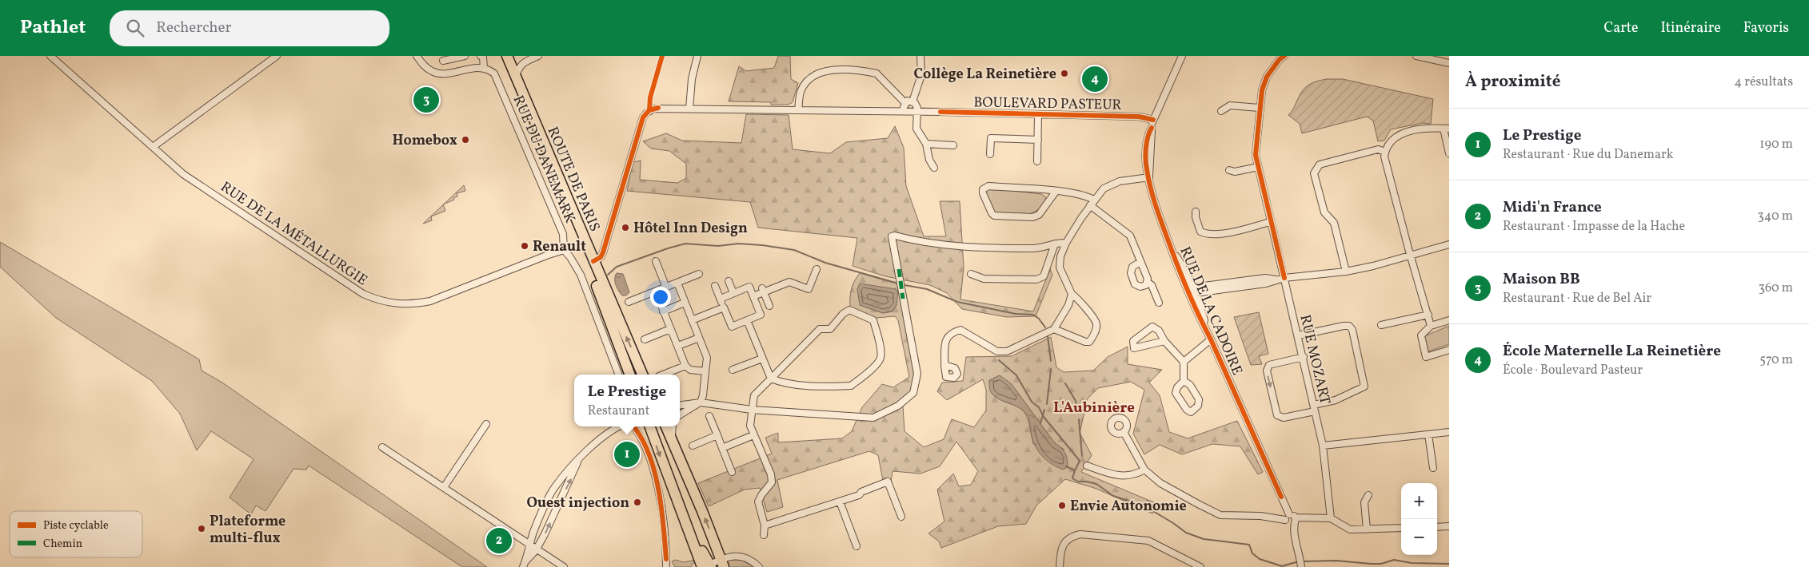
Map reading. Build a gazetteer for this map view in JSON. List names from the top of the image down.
{
  "streets": {
    "main road": ["ROUTE DE PARIS"],
    "street": [
      "BOULEVARD PASTEUR",
      "RUE DU DANEMARK",
      "RUE DE LA MÉTALLURGIE",
      "RUE DE LA CADOIRE",
      "RUE MOZART"
    ]
  },
  "crossings": [
    ["BOULEVARD PASTEUR", "ROUTE DE PARIS"],
    ["BOULEVARD PASTEUR", "RUE DE LA CADOIRE"],
    ["RUE DU DANEMARK", "RUE DE LA MÉTALLURGIE"]
  ],
  "districts": ["L'Aubinière"],
  "places": [
    "Collège La Reinetière",
    "Homebox",
    "Hôtel Inn Design",
    "Renault",
    "Ouest injection",
    "Envie Autonomie",
    "Plateforme multi-flux"
  ],
  "legend": ["Piste cyclable", "Chemin"],
  "page": {
    "header": "Pathlet",
    "search": "Rechercher",
    "nav": ["Carte", "Itinéraire", "Favoris"],
    "heading": ["À proximité", "4 résultats"],
    "pins": [
      "4",
      "3",
      "1",
      "2"
    ],
    "list": [
      {
        "mark": "1",
        "name": "Le Prestige",
        "note": "Restaurant · Rue du Danemark",
        "value": "190 m"
      },
      {
        "mark": "2",
        "name": "Midi'n France",
        "note": "Restaurant · Impasse de la Hache",
        "value": "340 m"
      },
      {
        "mark": "3",
        "name": "Maison BB",
        "note": "Restaurant · Rue de Bel Air",
        "value": "360 m"
      },
      {
        "mark": "4",
        "name": "École Maternelle La Reinetière",
        "note": "École · Boulevard Pasteur",
        "value": "570 m"
      }
    ],
    "popup": ["Le Prestige", "Restaurant"],
    "map_buttons": ["+", "−"]
  }
}
